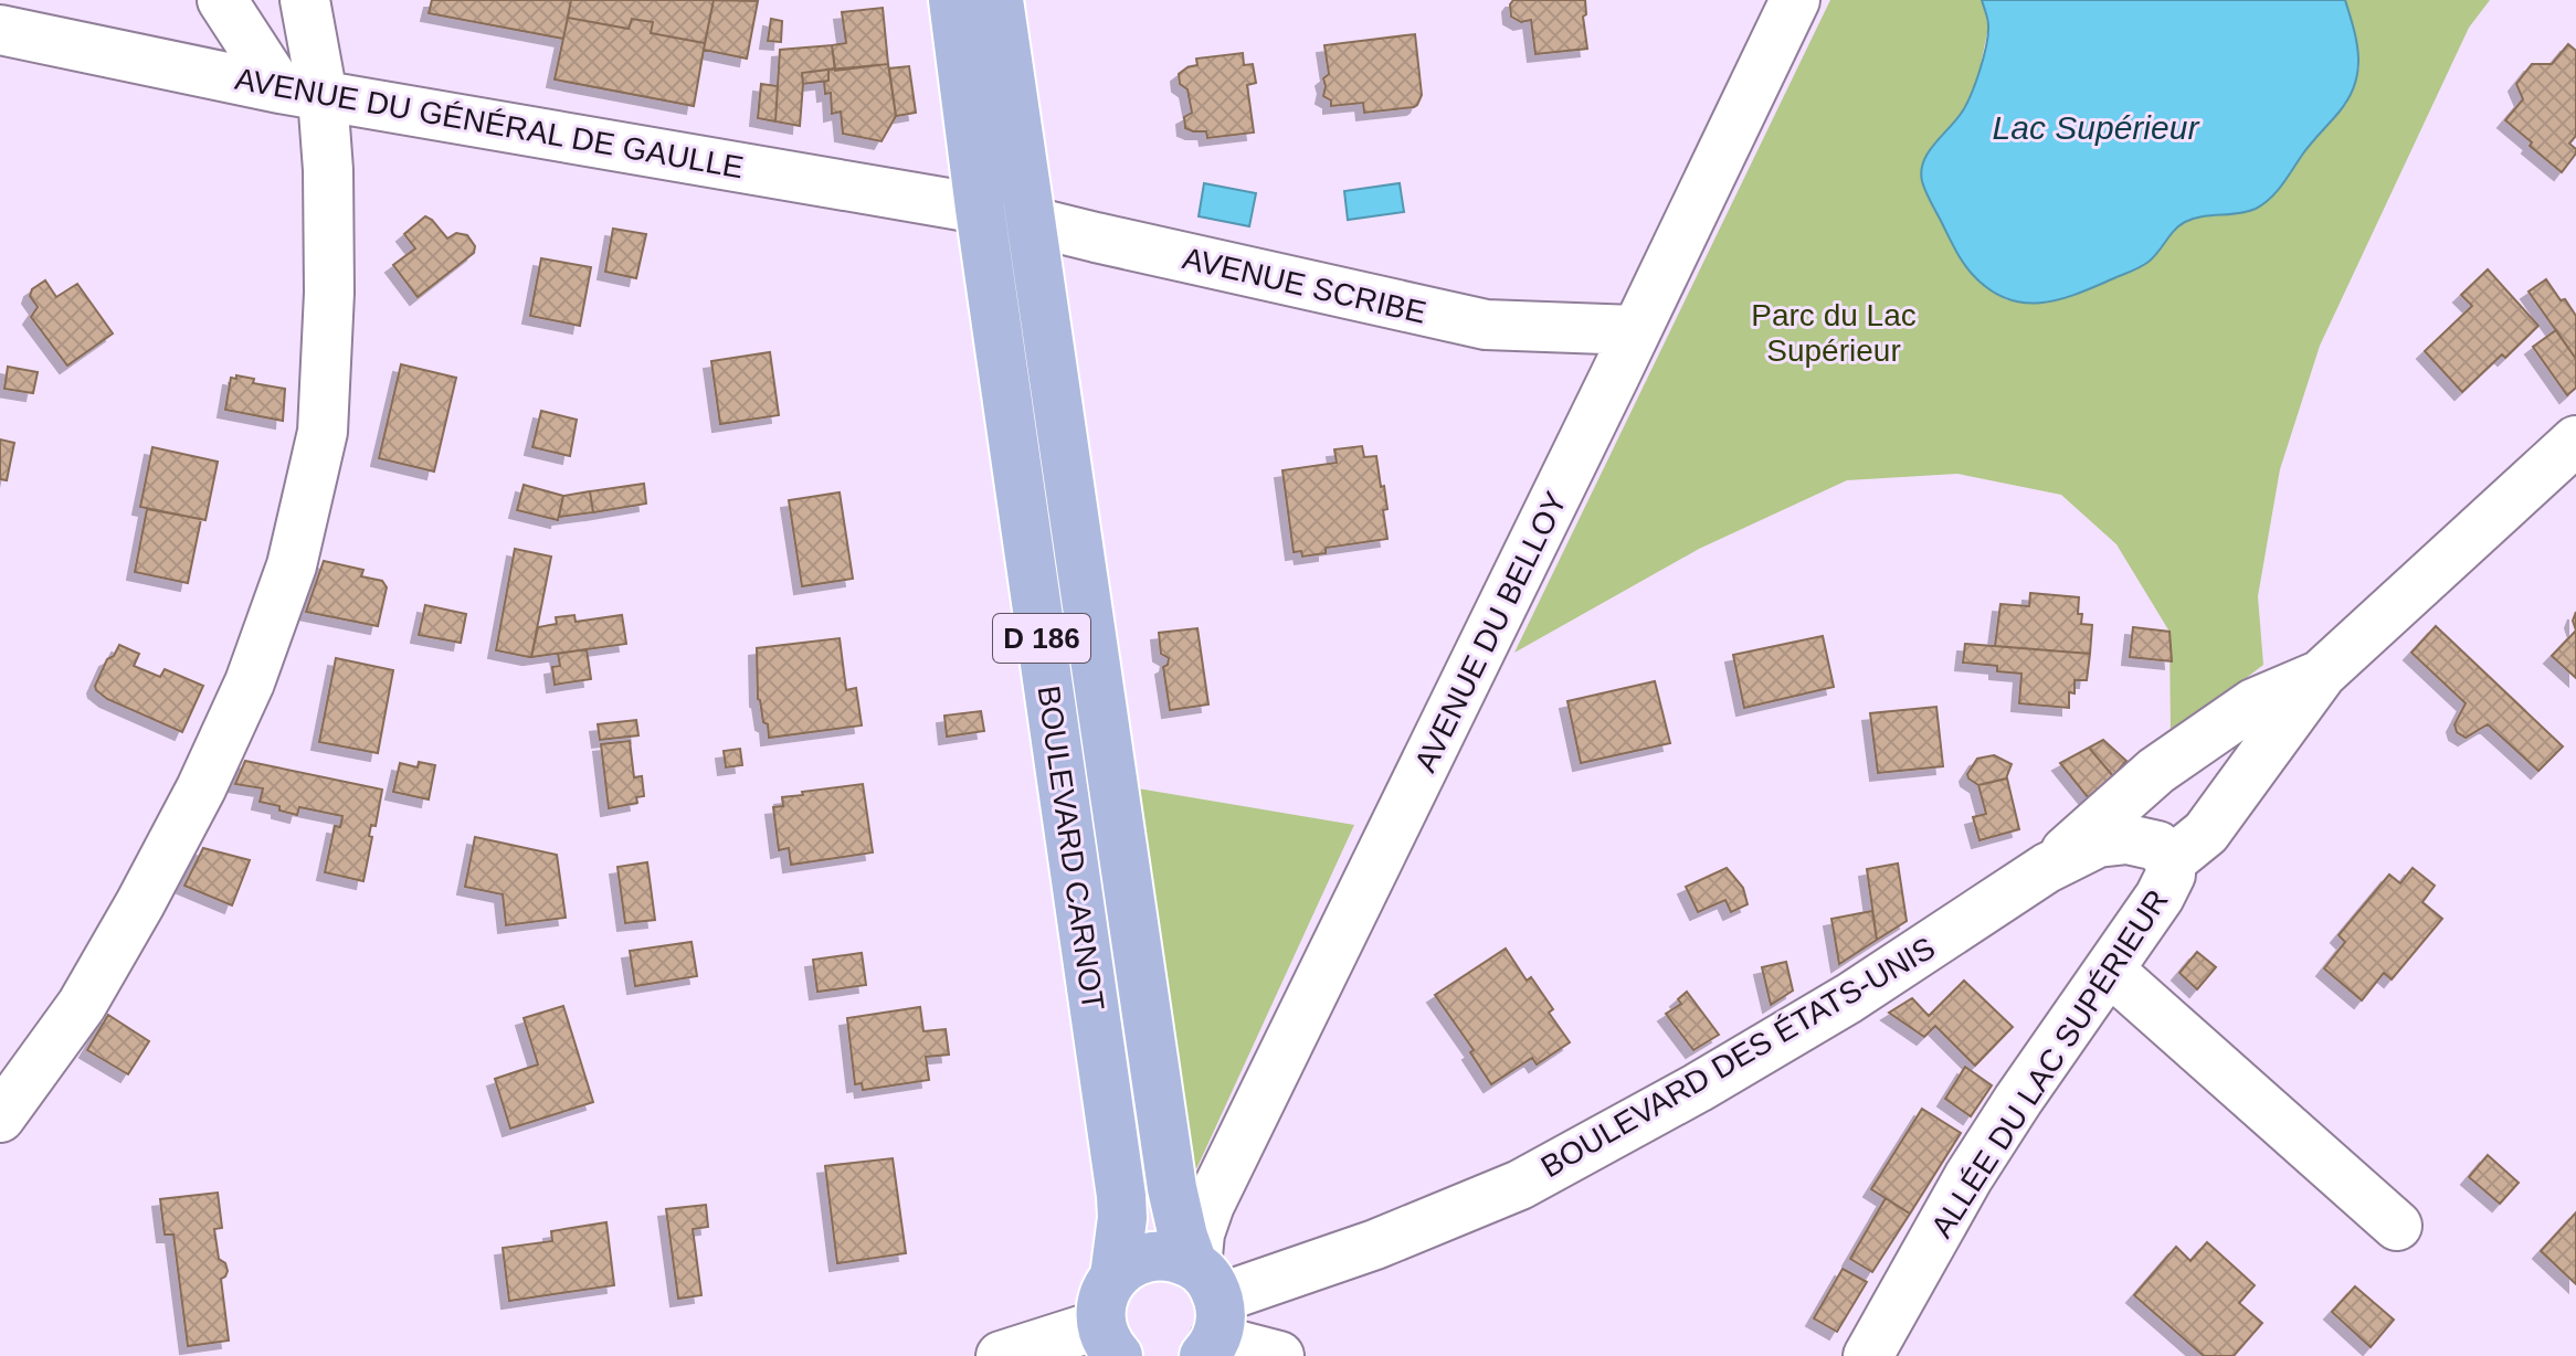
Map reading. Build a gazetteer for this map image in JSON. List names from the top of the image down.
{
  "streets": {
    "main road": ["D 186", "BOULEVARD CARNOT"],
    "street": [
      "AVENUE DU GÉNÉRAL DE GAULLE",
      "AVENUE SCRIBE",
      "AVENUE DU BELLOY",
      "BOULEVARD DES ÉTATS-UNIS",
      "ALLÉE DU LAC SUPÉRIEUR"
    ]
  },
  "crossings": [
    ["AVENUE DU GÉNÉRAL DE GAULLE", "AVENUE SCRIBE"],
    ["AVENUE DU GÉNÉRAL DE GAULLE", "BOULEVARD CARNOT"],
    ["AVENUE SCRIBE", "AVENUE DU BELLOY"],
    ["AVENUE SCRIBE", "BOULEVARD CARNOT"],
    ["AVENUE DU BELLOY", "BOULEVARD CARNOT"],
    ["AVENUE DU BELLOY", "BOULEVARD DES ÉTATS-UNIS"],
    ["BOULEVARD CARNOT", "BOULEVARD DES ÉTATS-UNIS"],
    ["BOULEVARD DES ÉTATS-UNIS", "ALLÉE DU LAC SUPÉRIEUR"]
  ],
  "water": ["Lac Supérieur"],
  "parks": ["Parc du Lac Supérieur"]
}
